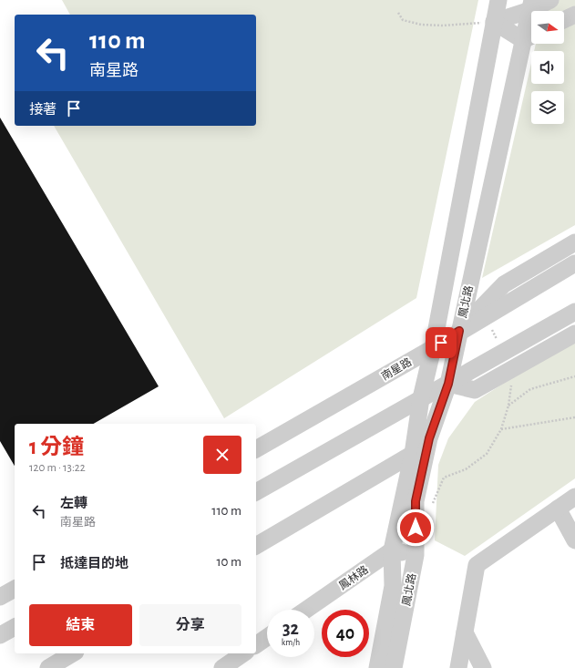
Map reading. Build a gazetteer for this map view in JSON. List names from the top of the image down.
{
  "streets": {
    "street": ["鳳北路", "南星路", "鳳林路"]
  },
  "crossings": [
    ["鳳北路", "南星路"],
    ["鳳北路", "鳳林路"]
  ],
  "north": "right",
  "page": {
    "turn": ["110 m", "南星路"],
    "then": "接著",
    "heading": ["1 分鐘", "120 m · 13:22"],
    "list": [
      {
        "name": "左轉",
        "note": "南星路",
        "value": "110 m"
      },
      {
        "name": "抵達目的地",
        "value": "10 m"
      }
    ],
    "buttons": ["結束", "分享"],
    "speed": "32 km/h",
    "limit": "40"
  }
}
